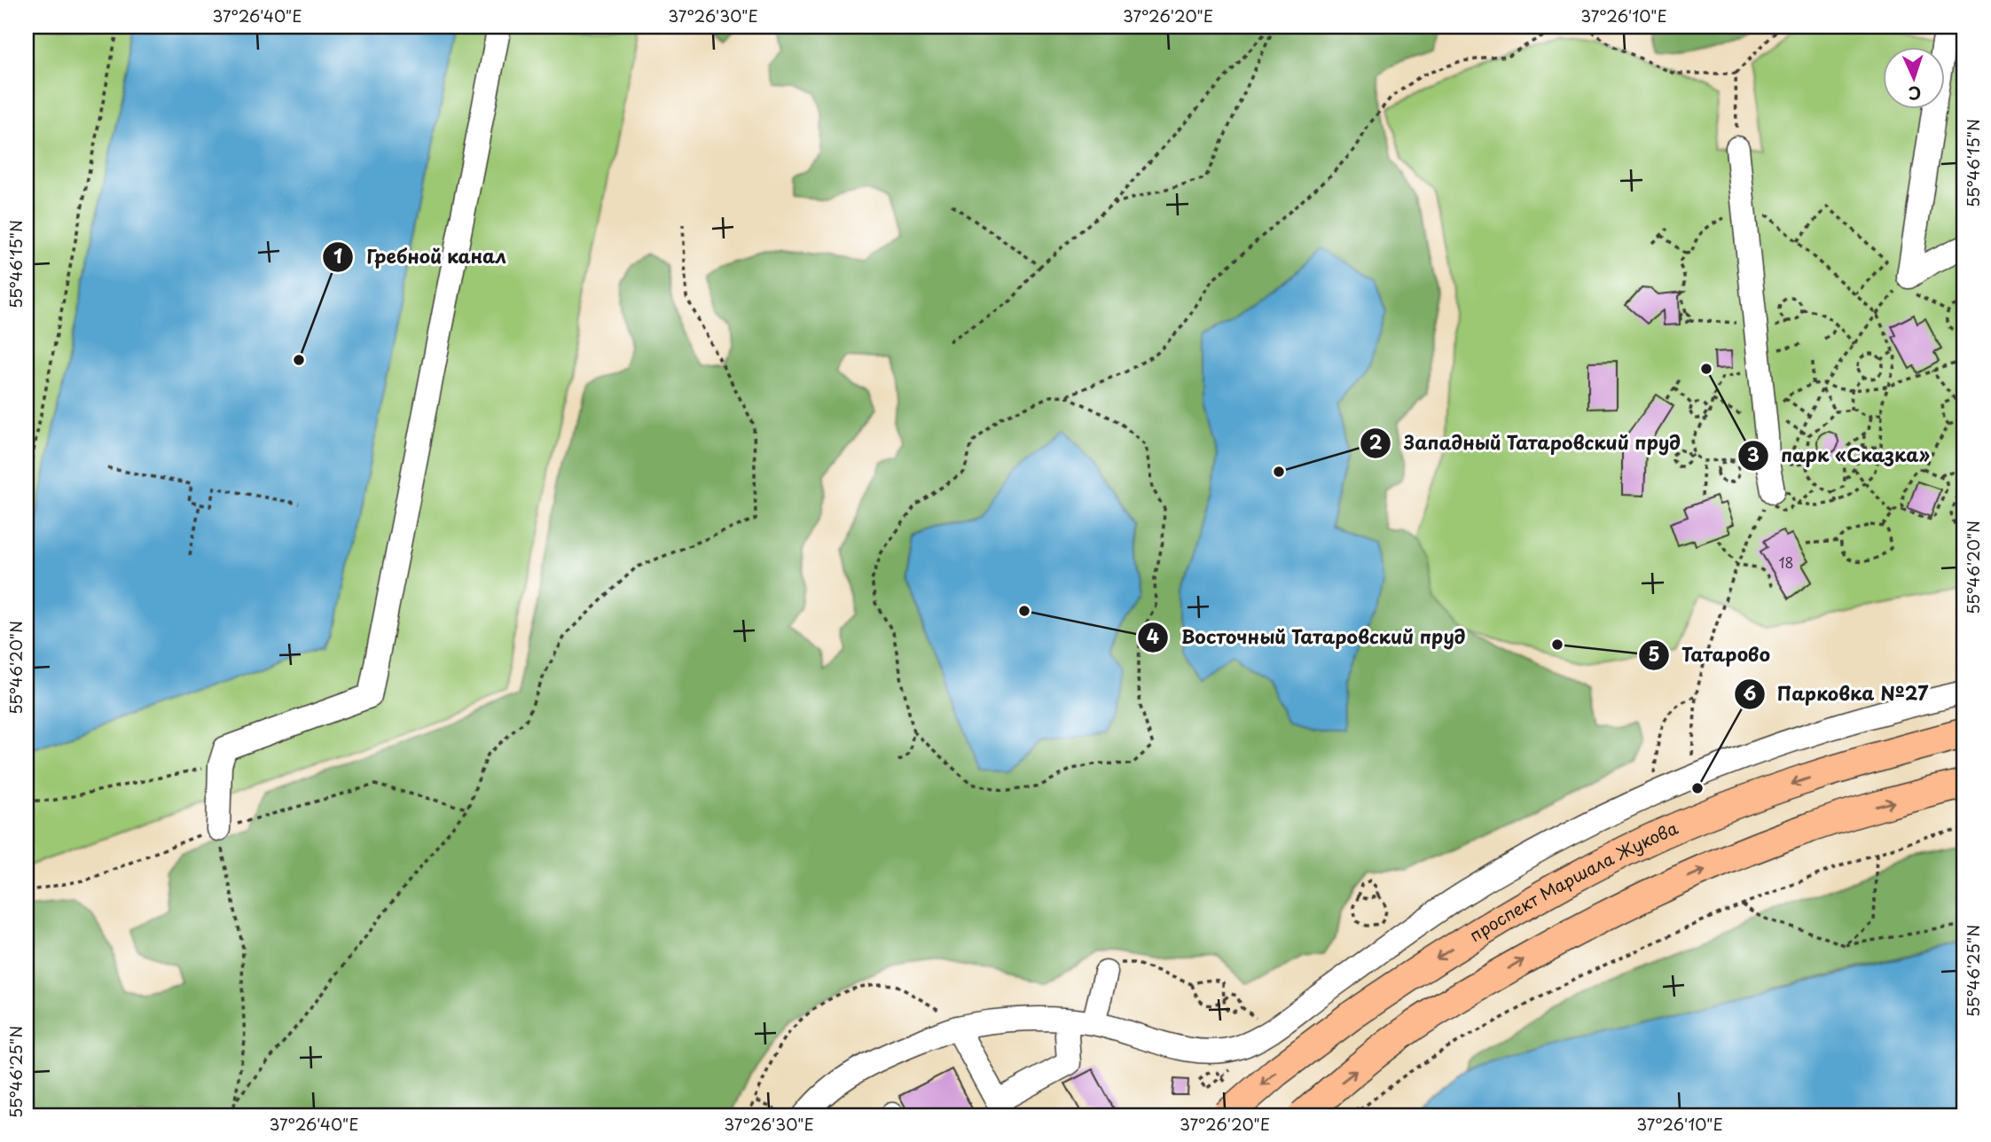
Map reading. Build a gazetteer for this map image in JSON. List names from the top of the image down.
{
  "streets": {
    "main road": ["проспект Маршала Жукова"]
  },
  "places": [
    "Гребной канал",
    "парк «Сказка»",
    "Западный Татаровский пруд",
    "Восточный Татаровский пруд",
    "Татарово",
    "Парковка №27"
  ],
  "house_numbers": ["18"],
  "north": "bottom",
  "coordinates": [
    "37°26'40\"E",
    "37°26'30\"E",
    "37°26'20\"E",
    "37°26'10\"E",
    "55°46'15\"N",
    "55°46'20\"N",
    "55°46'25\"N"
  ]
}
